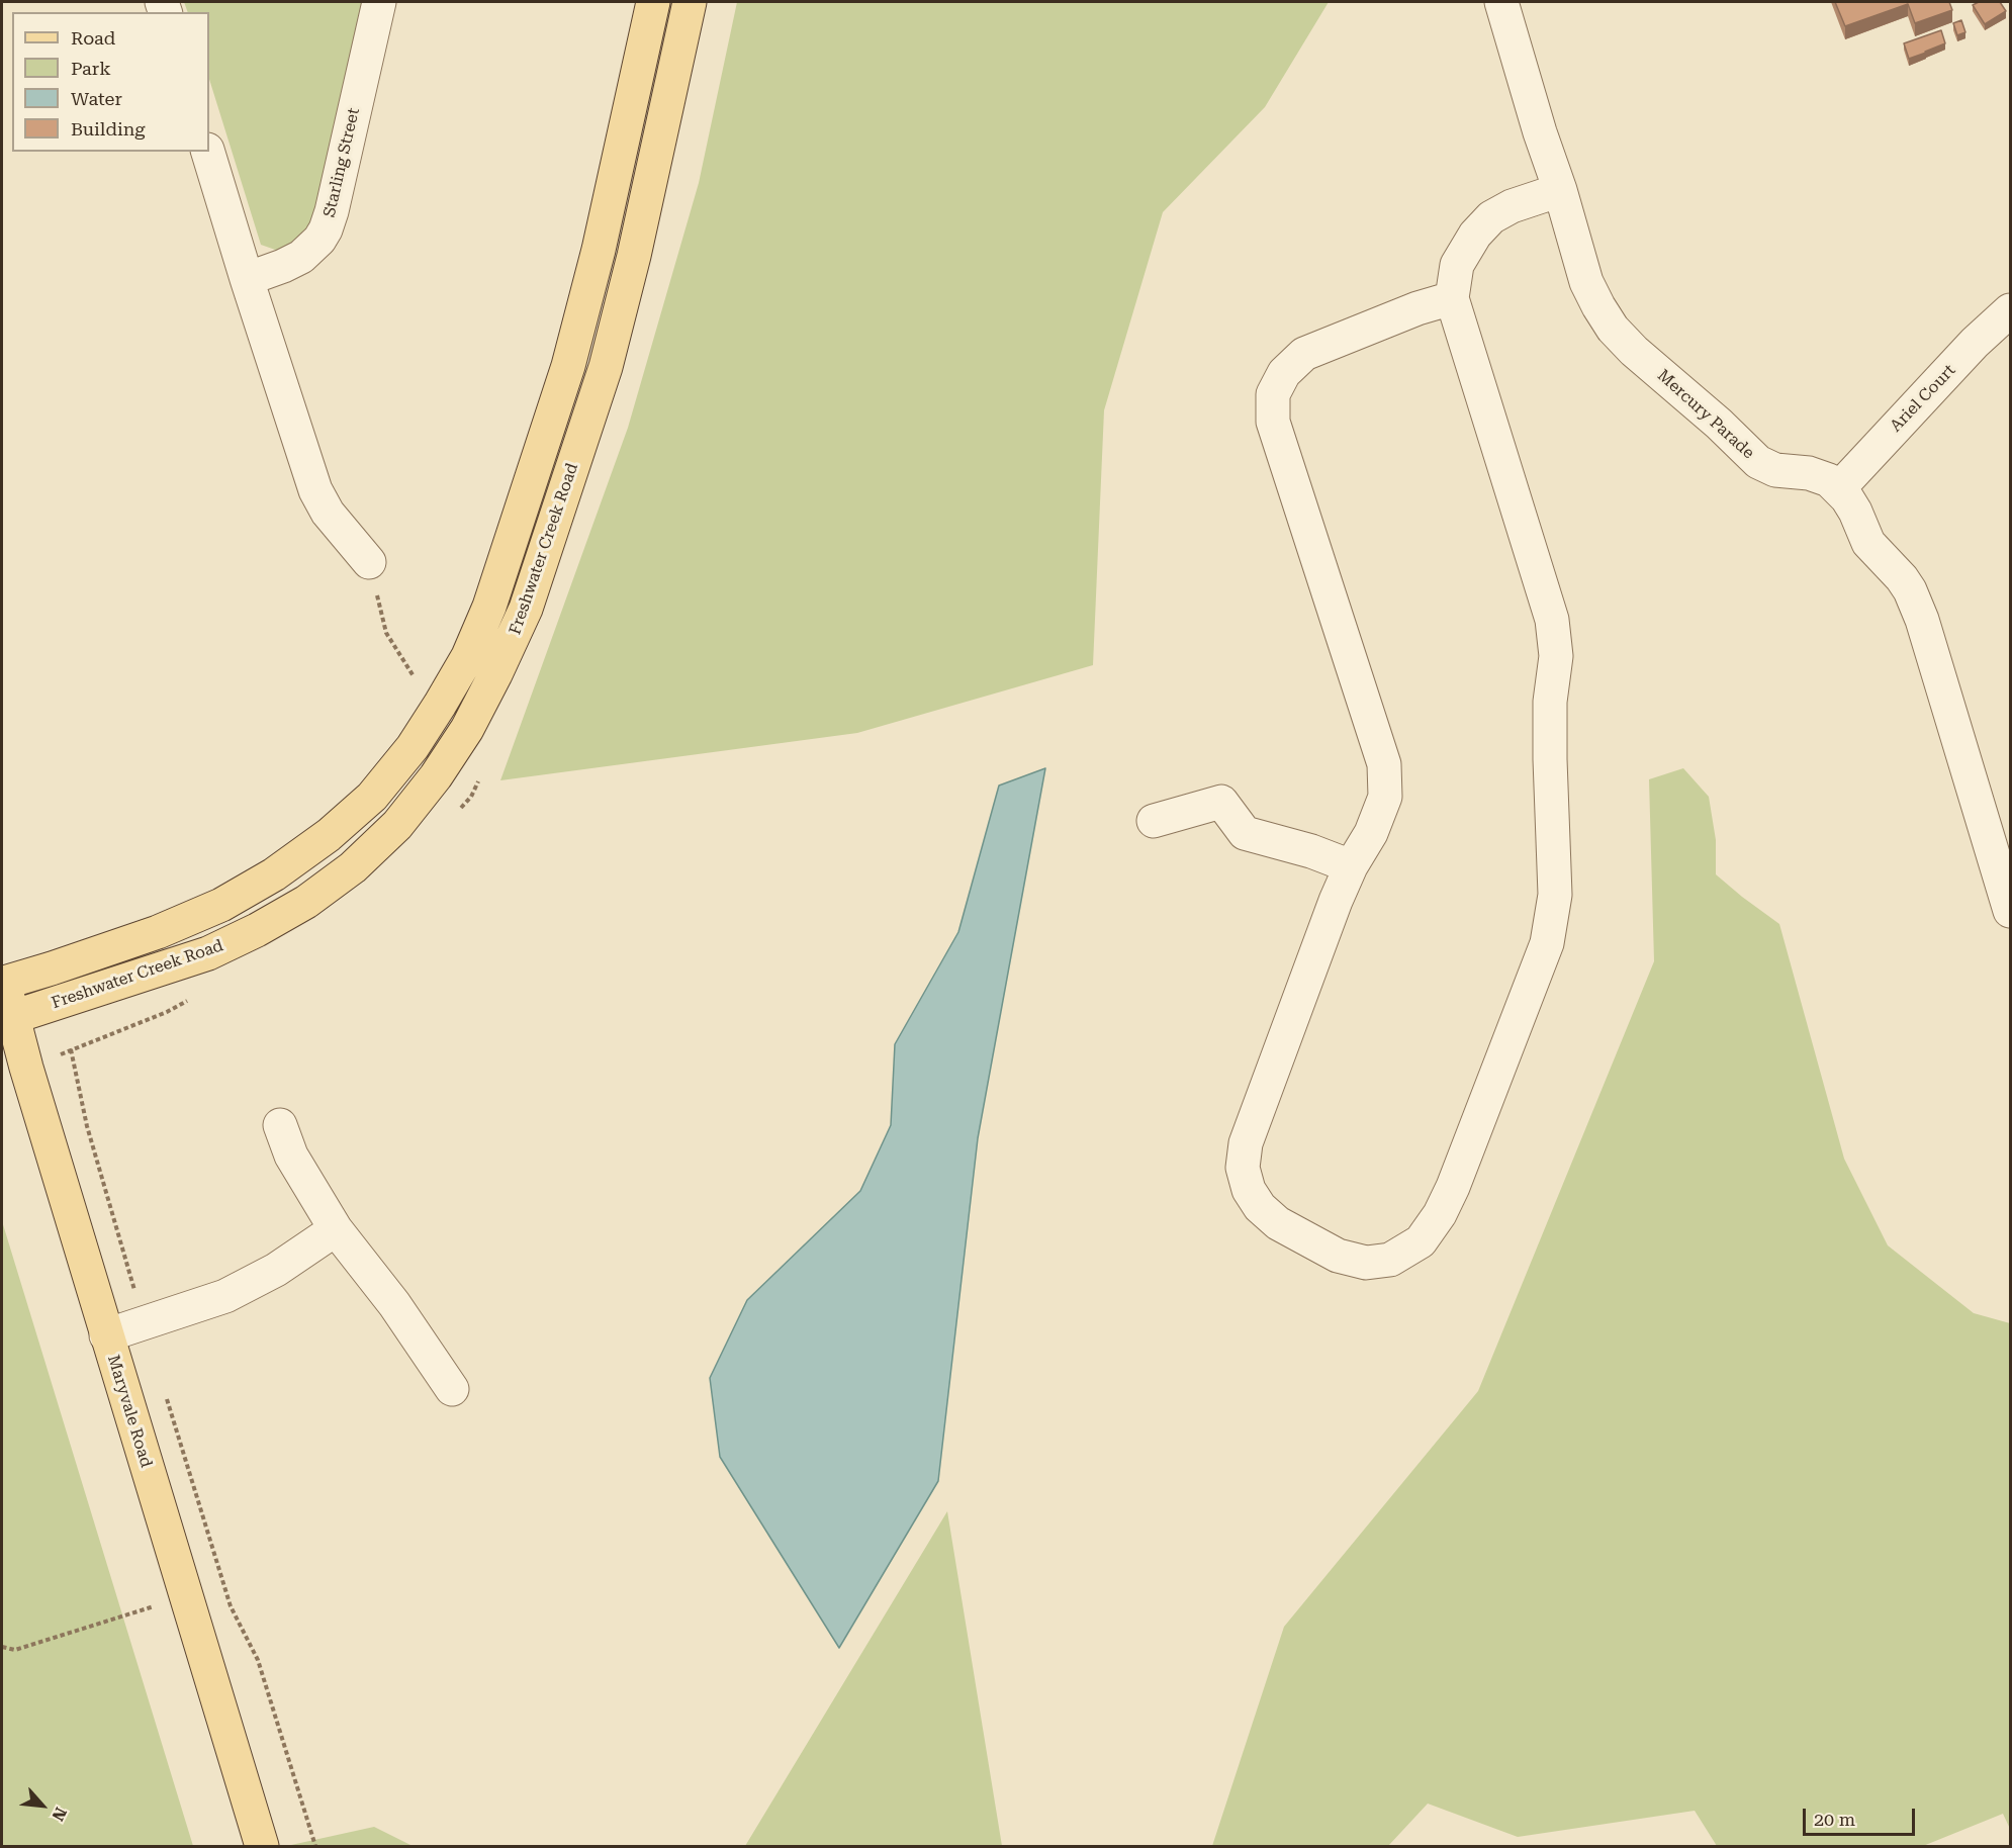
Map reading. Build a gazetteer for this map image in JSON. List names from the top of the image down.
{
  "streets": {
    "main road": ["Freshwater Creek Road", "Maryvale Road"],
    "street": ["Starling Street", "Ariel Court", "Mercury Parade"]
  },
  "crossings": [
    ["Ariel Court", "Mercury Parade"],
    ["Freshwater Creek Road", "Maryvale Road"]
  ],
  "legend": [
    "Road",
    "Park",
    "Water",
    "Building"
  ],
  "scale_bar": "20 m",
  "north": "bottom right"
}
